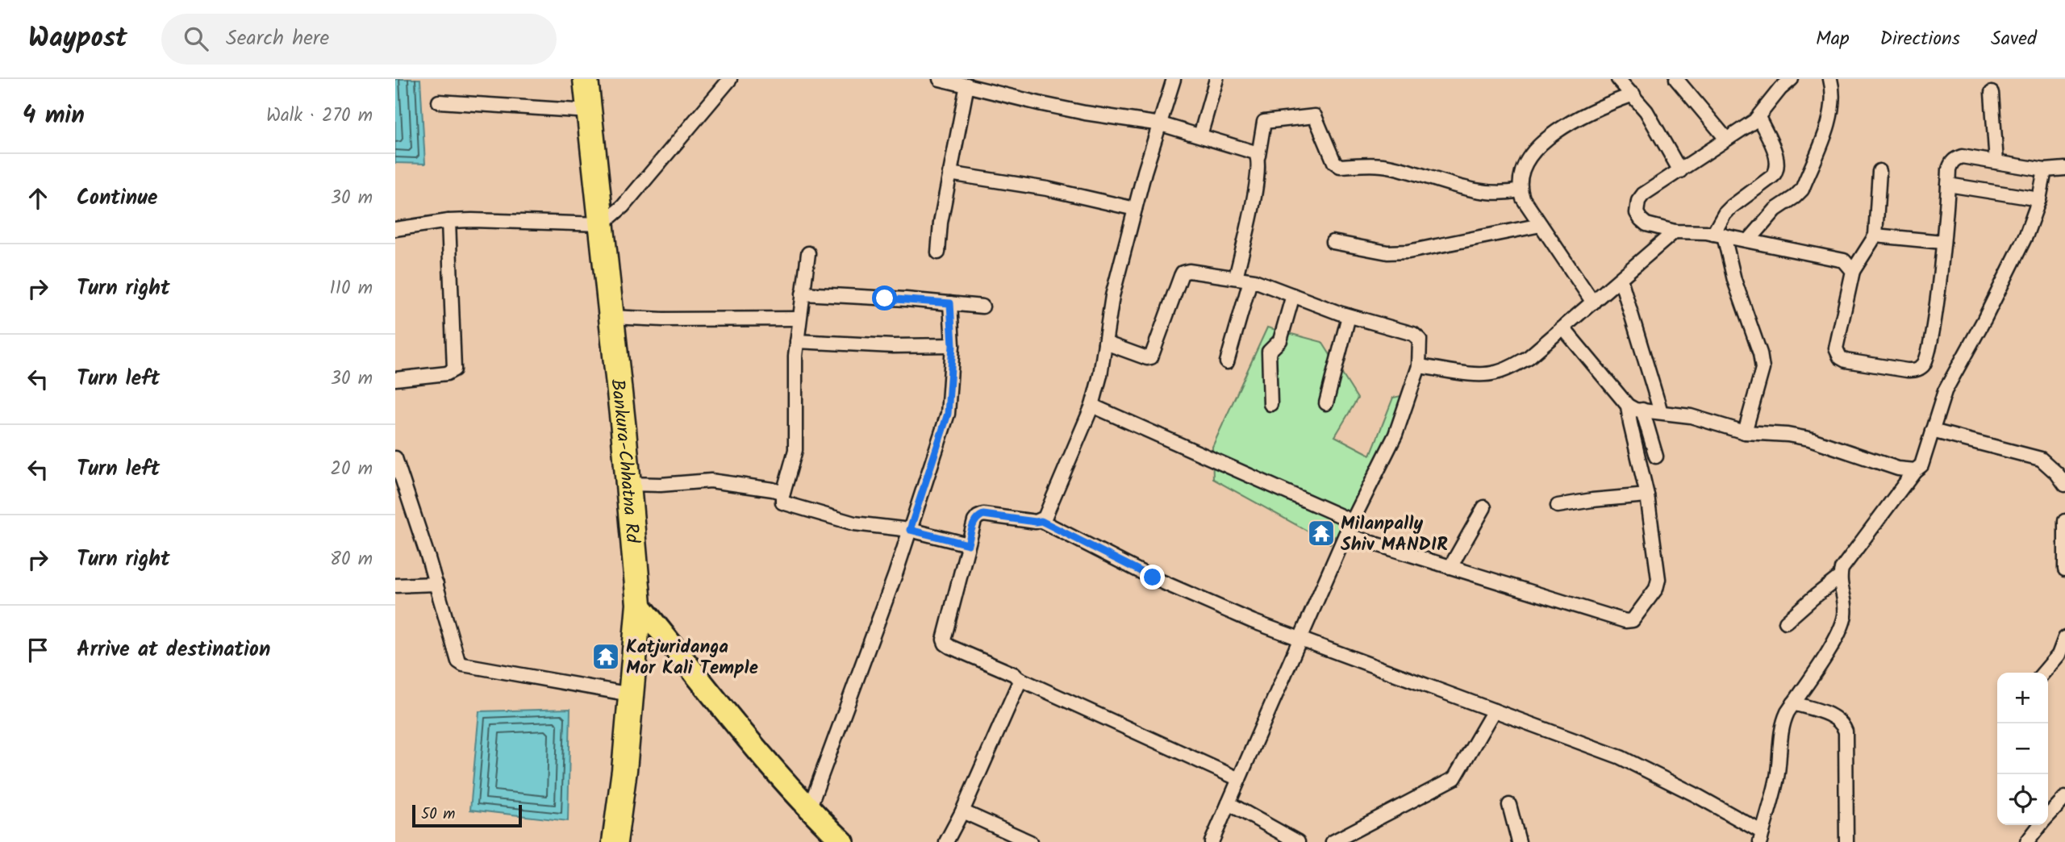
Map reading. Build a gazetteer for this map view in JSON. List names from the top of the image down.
{
  "streets": {
    "highway": ["Bankura-Chhatna Rd"]
  },
  "places": {
    "temple": ["Milanpally Shiv MANDIR", "Katjuridanga Mor Kali Temple"]
  },
  "scale_bar": "50 m",
  "page": {
    "header": "Waypost",
    "search": "Search here",
    "nav": ["Map", "Directions", "Saved"],
    "heading": ["4 min", "Walk · 270 m"],
    "list": [
      ["Continue", "30 m"],
      ["Turn right", "110 m"],
      ["Turn left", "30 m"],
      ["Turn left", "20 m"],
      ["Turn right", "80 m"],
      "Arrive at destination"
    ],
    "map_buttons": ["+", "−"],
    "scale": "50 m"
  }
}
